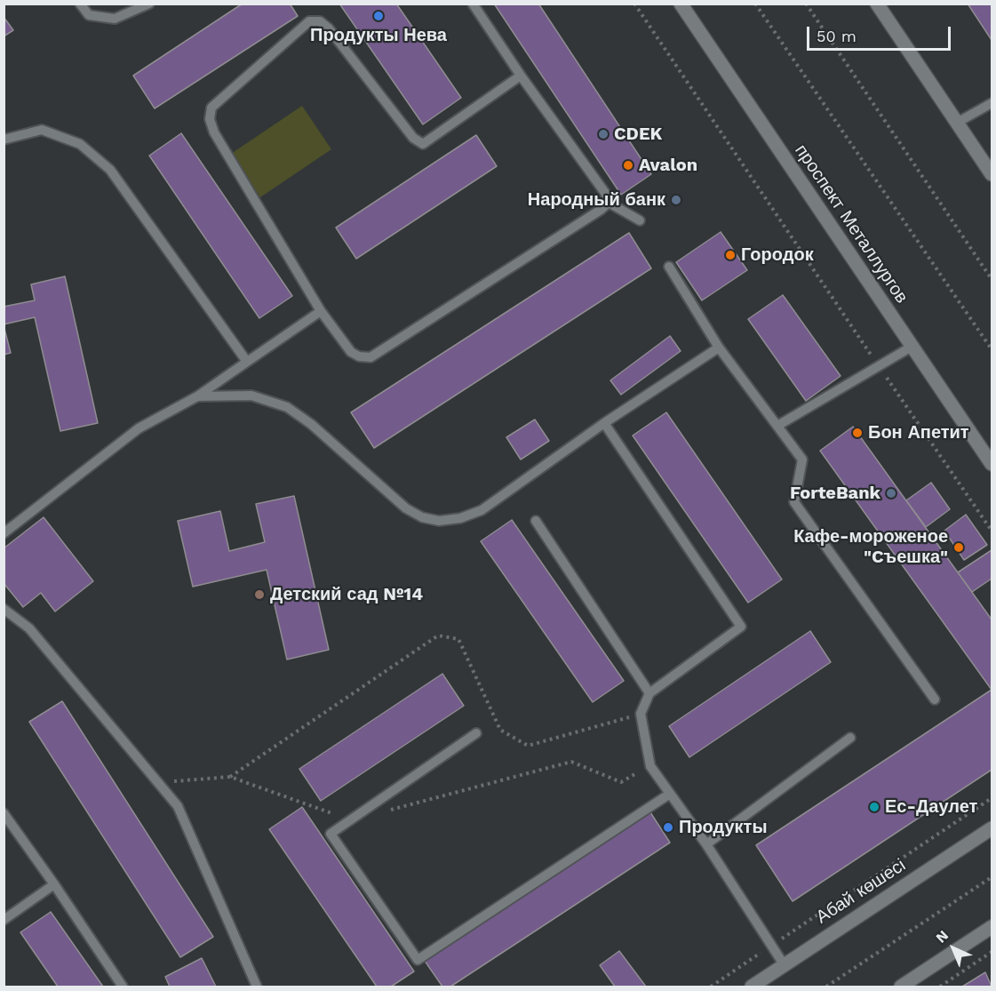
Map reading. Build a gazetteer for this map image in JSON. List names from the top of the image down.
{
  "streets": {
    "main road": ["проспект Металлургов", "Абай көшесі"]
  },
  "places": [
    "Продукты Нева",
    "CDEK",
    "Avalon",
    "Народный банк",
    "Городок",
    "Бон Апетит",
    "ForteBank",
    "Кафе-мороженое \"Cъешка\"",
    "Детский сад №14",
    "Ес-Даулет",
    "Продукты"
  ],
  "scale_bar": "50 m",
  "north": "top left"
}
